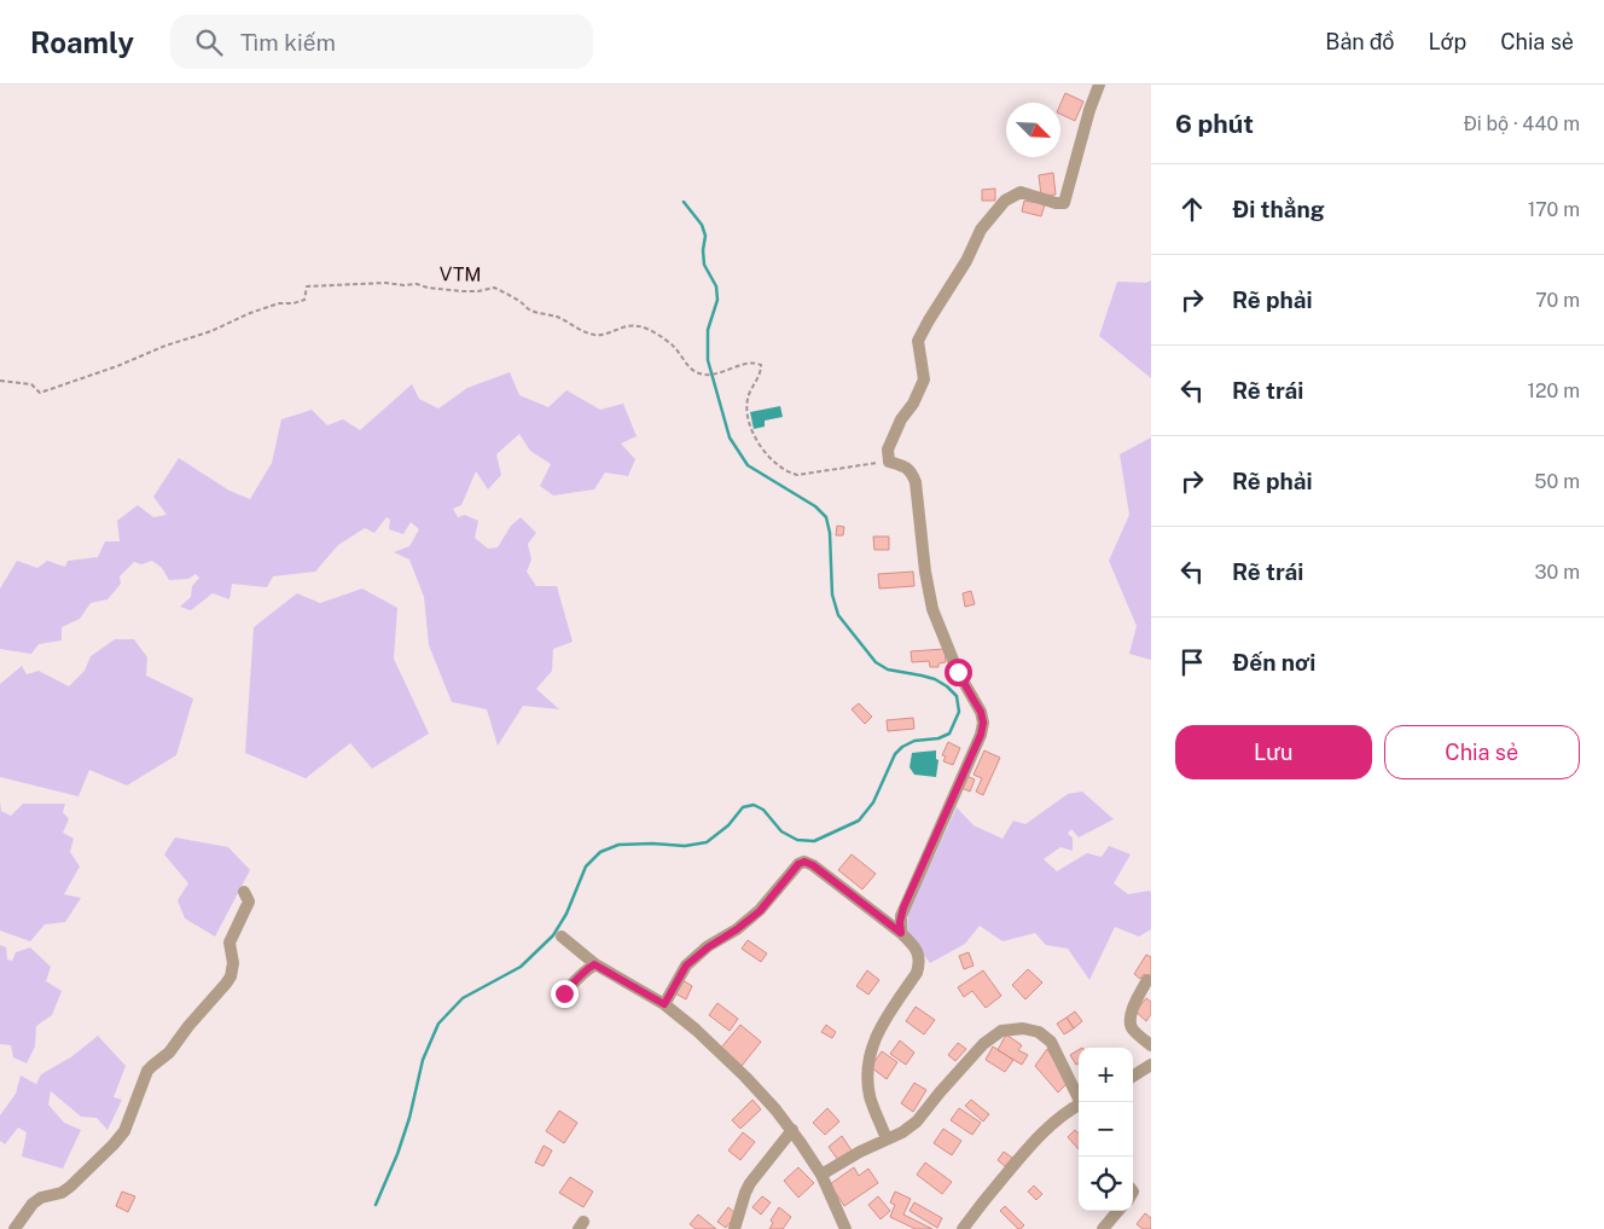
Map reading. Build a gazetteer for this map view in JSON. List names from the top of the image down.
{
  "streets": {
    "path": ["VTM"]
  },
  "north": "bottom right",
  "page": {
    "header": "Roamly",
    "search": "Tìm kiếm",
    "nav": ["Bản đồ", "Lớp", "Chia sẻ"],
    "heading": ["6 phút", "Đi bộ · 440 m"],
    "list": [
      ["Đi thẳng", "170 m"],
      ["Rẽ phải", "70 m"],
      ["Rẽ trái", "120 m"],
      ["Rẽ phải", "50 m"],
      ["Rẽ trái", "30 m"],
      "Đến nơi"
    ],
    "buttons": ["Lưu", "Chia sẻ"],
    "map_buttons": ["+", "−"]
  }
}
